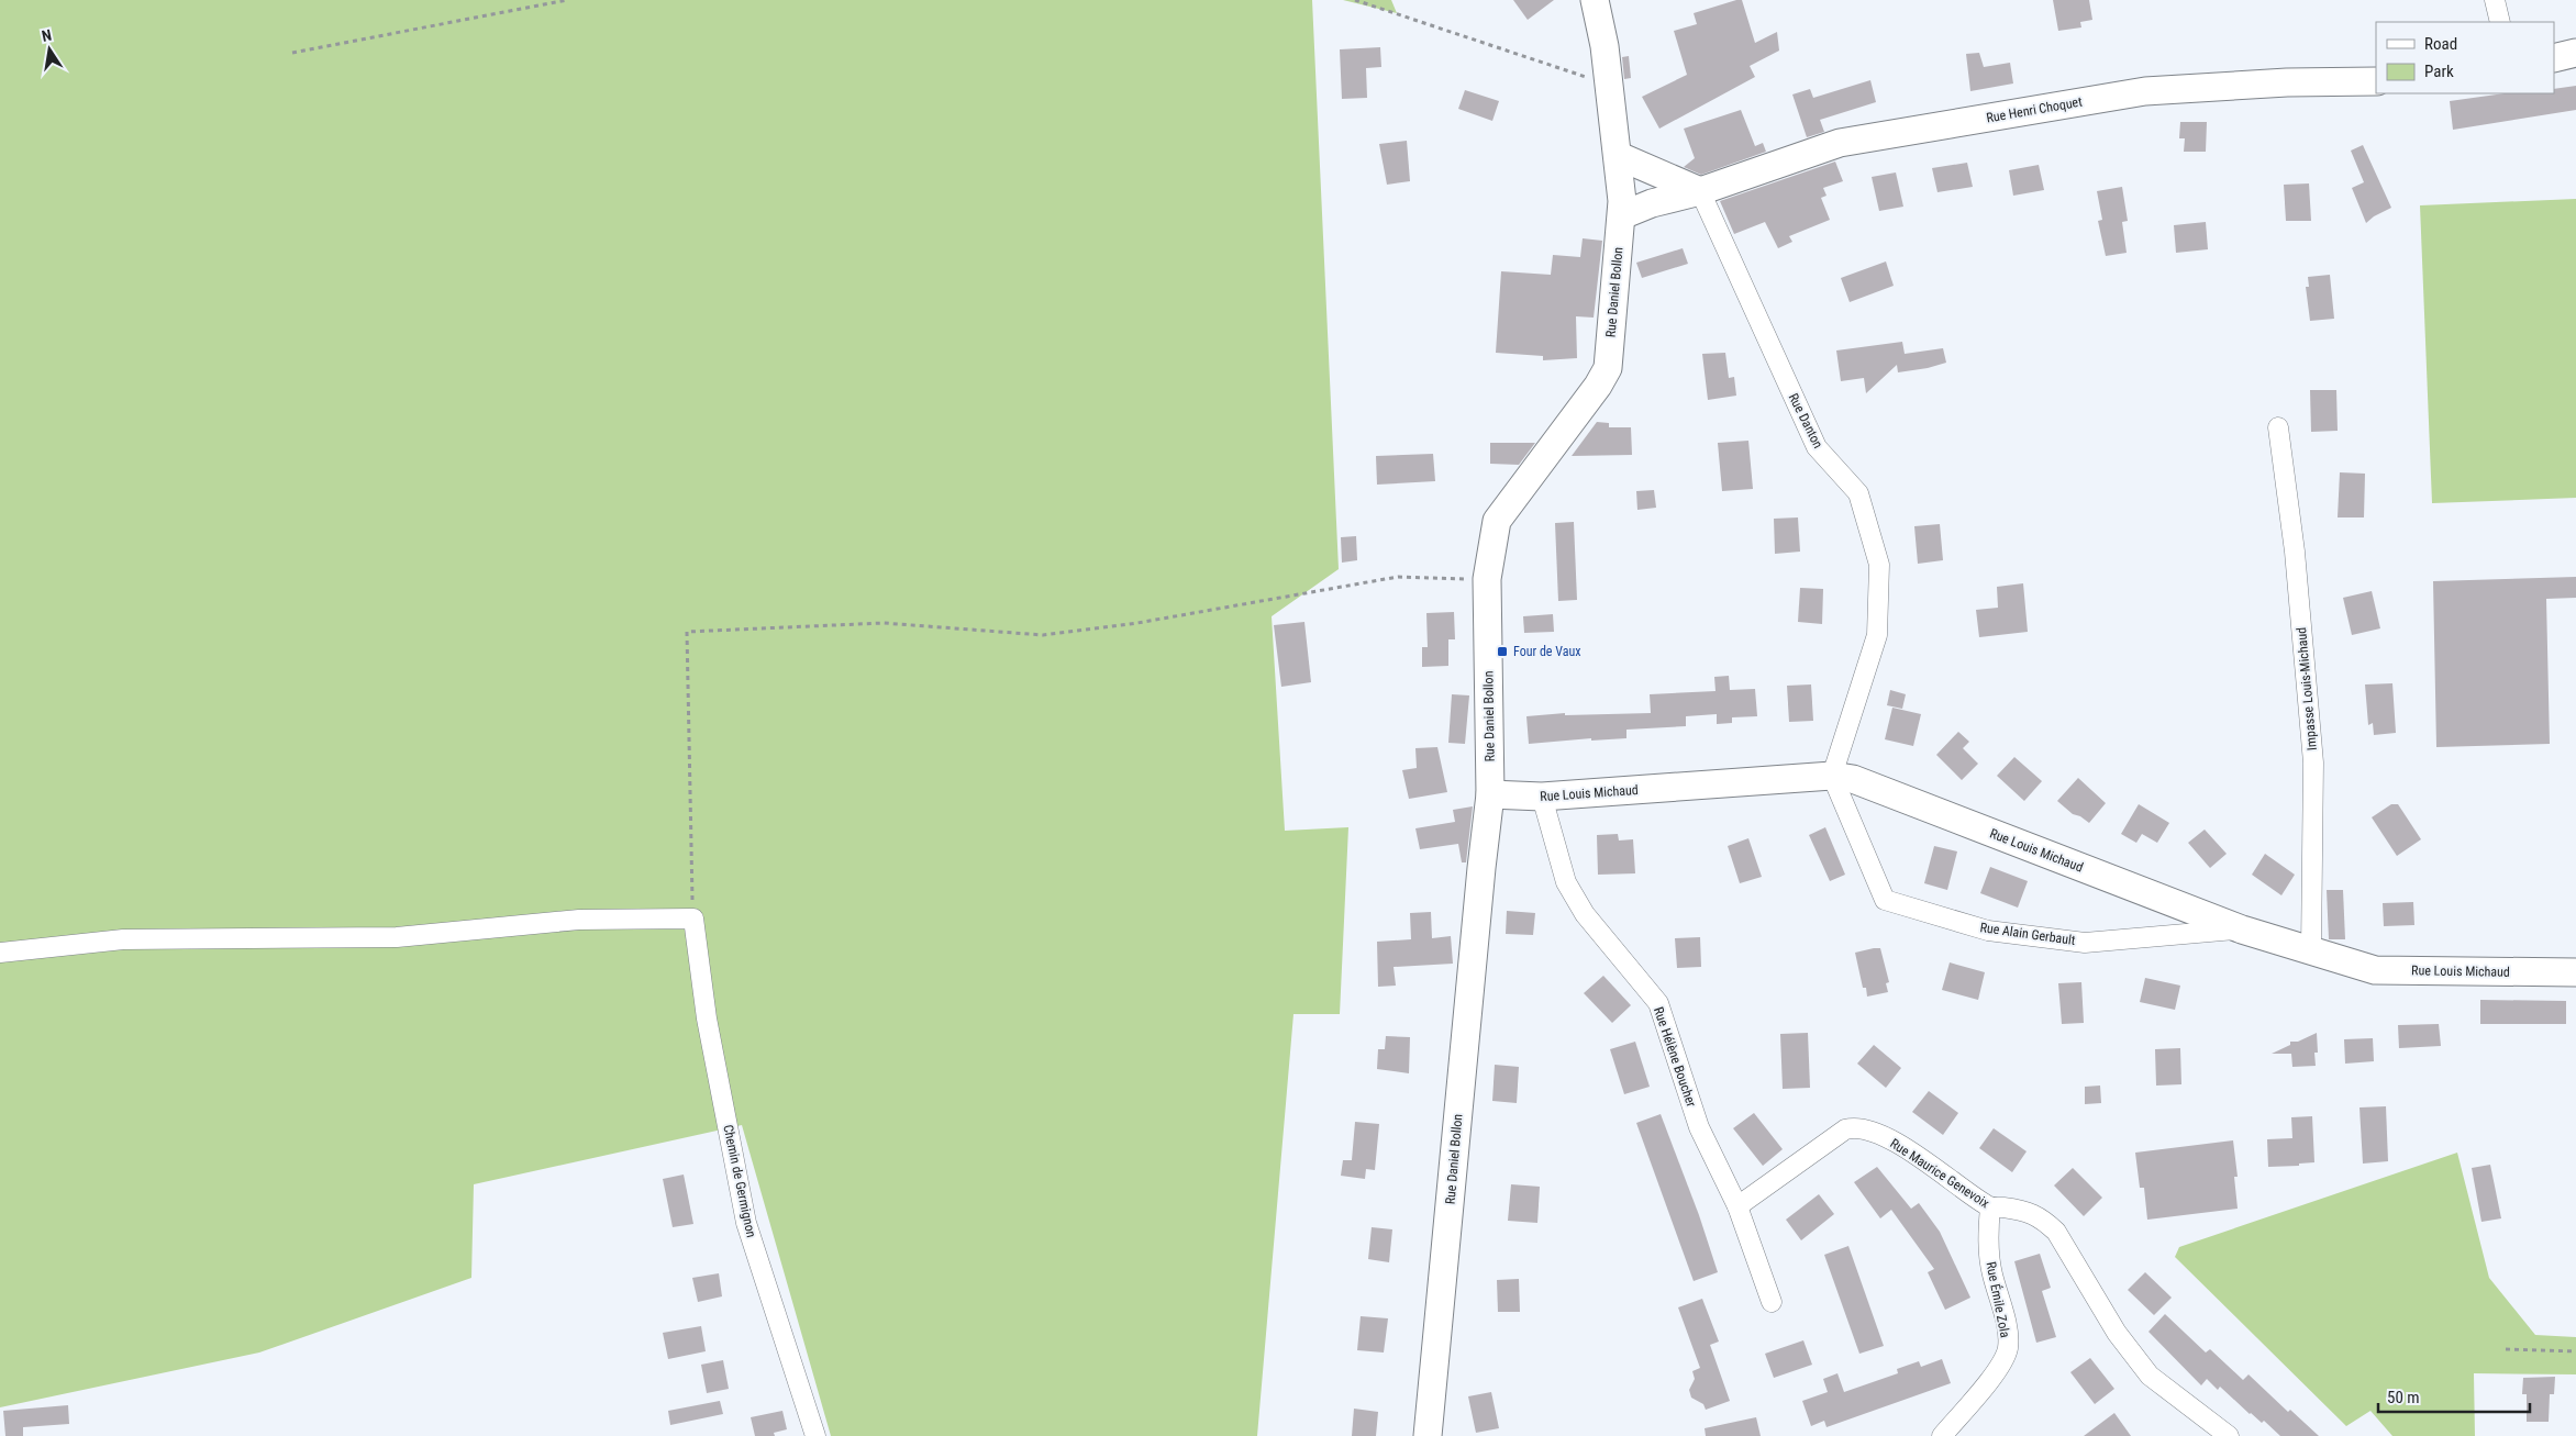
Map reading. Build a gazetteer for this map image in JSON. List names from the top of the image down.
{
  "streets": {
    "street": [
      "Rue Henri Choquet",
      "Rue Daniel Bollon",
      "Rue Danton",
      "Impasse Louis-Michaud",
      "Rue Louis Michaud",
      "Rue Alain Gerbault",
      "Rue Hélène Boucher",
      "Rue Maurice Genevoix",
      "Chemin de Germignon",
      "Rue Émile Zola"
    ]
  },
  "crossings": [
    ["Rue Henri Choquet", "Rue Daniel Bollon"],
    ["Rue Henri Choquet", "Rue Danton"],
    ["Rue Daniel Bollon", "Rue Louis Michaud"],
    ["Rue Danton", "Rue Louis Michaud"],
    ["Rue Danton", "Rue Alain Gerbault"],
    ["Impasse Louis-Michaud", "Rue Louis Michaud"],
    ["Rue Louis Michaud", "Rue Alain Gerbault"],
    ["Rue Louis Michaud", "Rue Hélène Boucher"],
    ["Rue Hélène Boucher", "Rue Maurice Genevoix"],
    ["Rue Maurice Genevoix", "Rue Émile Zola"]
  ],
  "places": {
    "transit": ["Four de Vaux"]
  },
  "legend": ["Road", "Park"],
  "scale_bar": "50 m",
  "north": "top"
}
